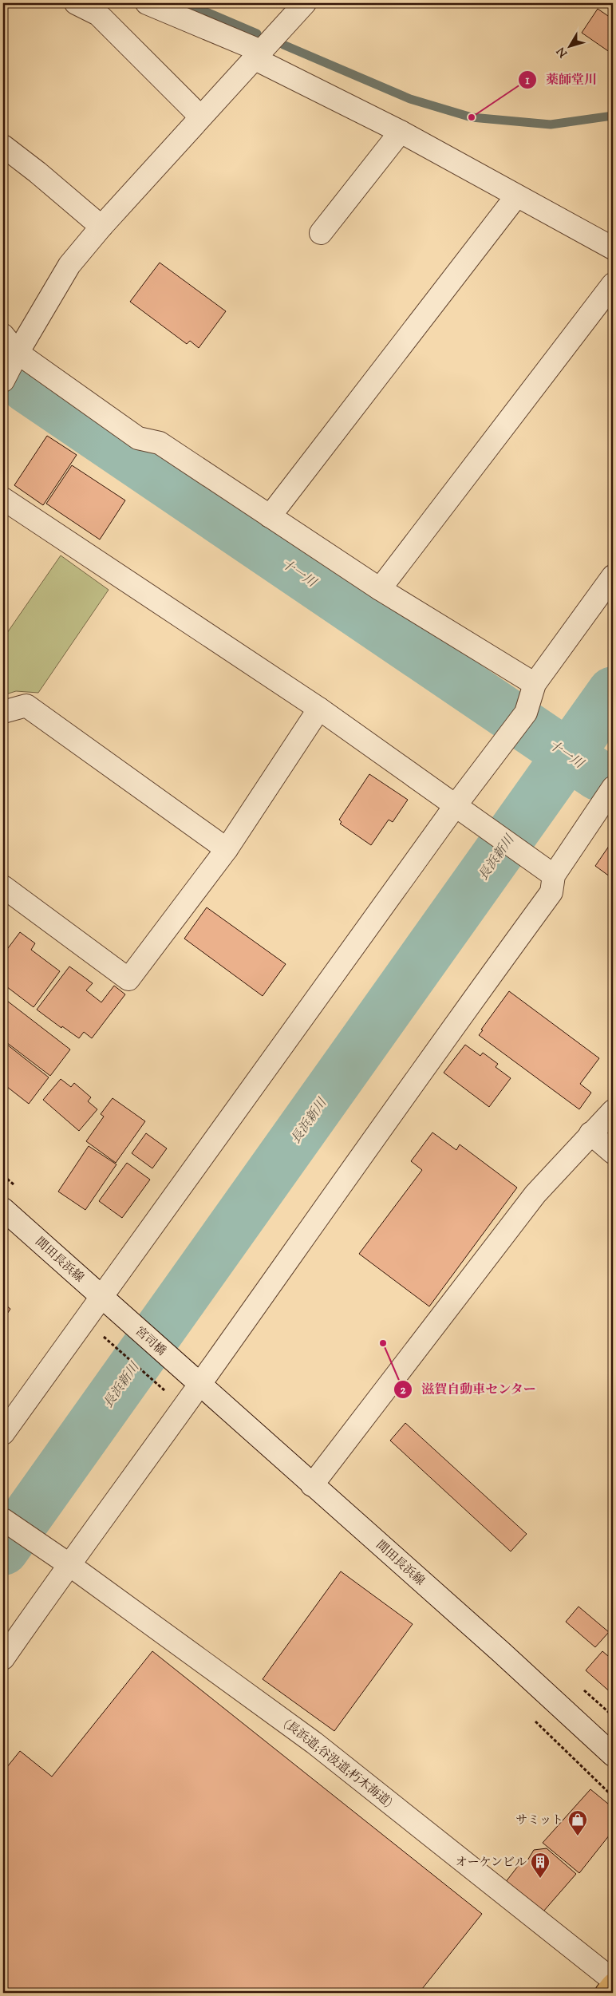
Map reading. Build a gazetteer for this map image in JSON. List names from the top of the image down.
{
  "streets": {
    "street": ["間田長浜線", "宮司橋", "(長浜道;谷汲道;朽木海道)"]
  },
  "crossings": [
    ["間田長浜線", "宮司橋"]
  ],
  "water": ["十一川", "長浜新川"],
  "places": {
    "other": ["薬師堂川", "滋賀自動車センター"],
    "shop": ["サミット"],
    "building": ["オーケンビル"]
  },
  "north": "bottom left"
}
